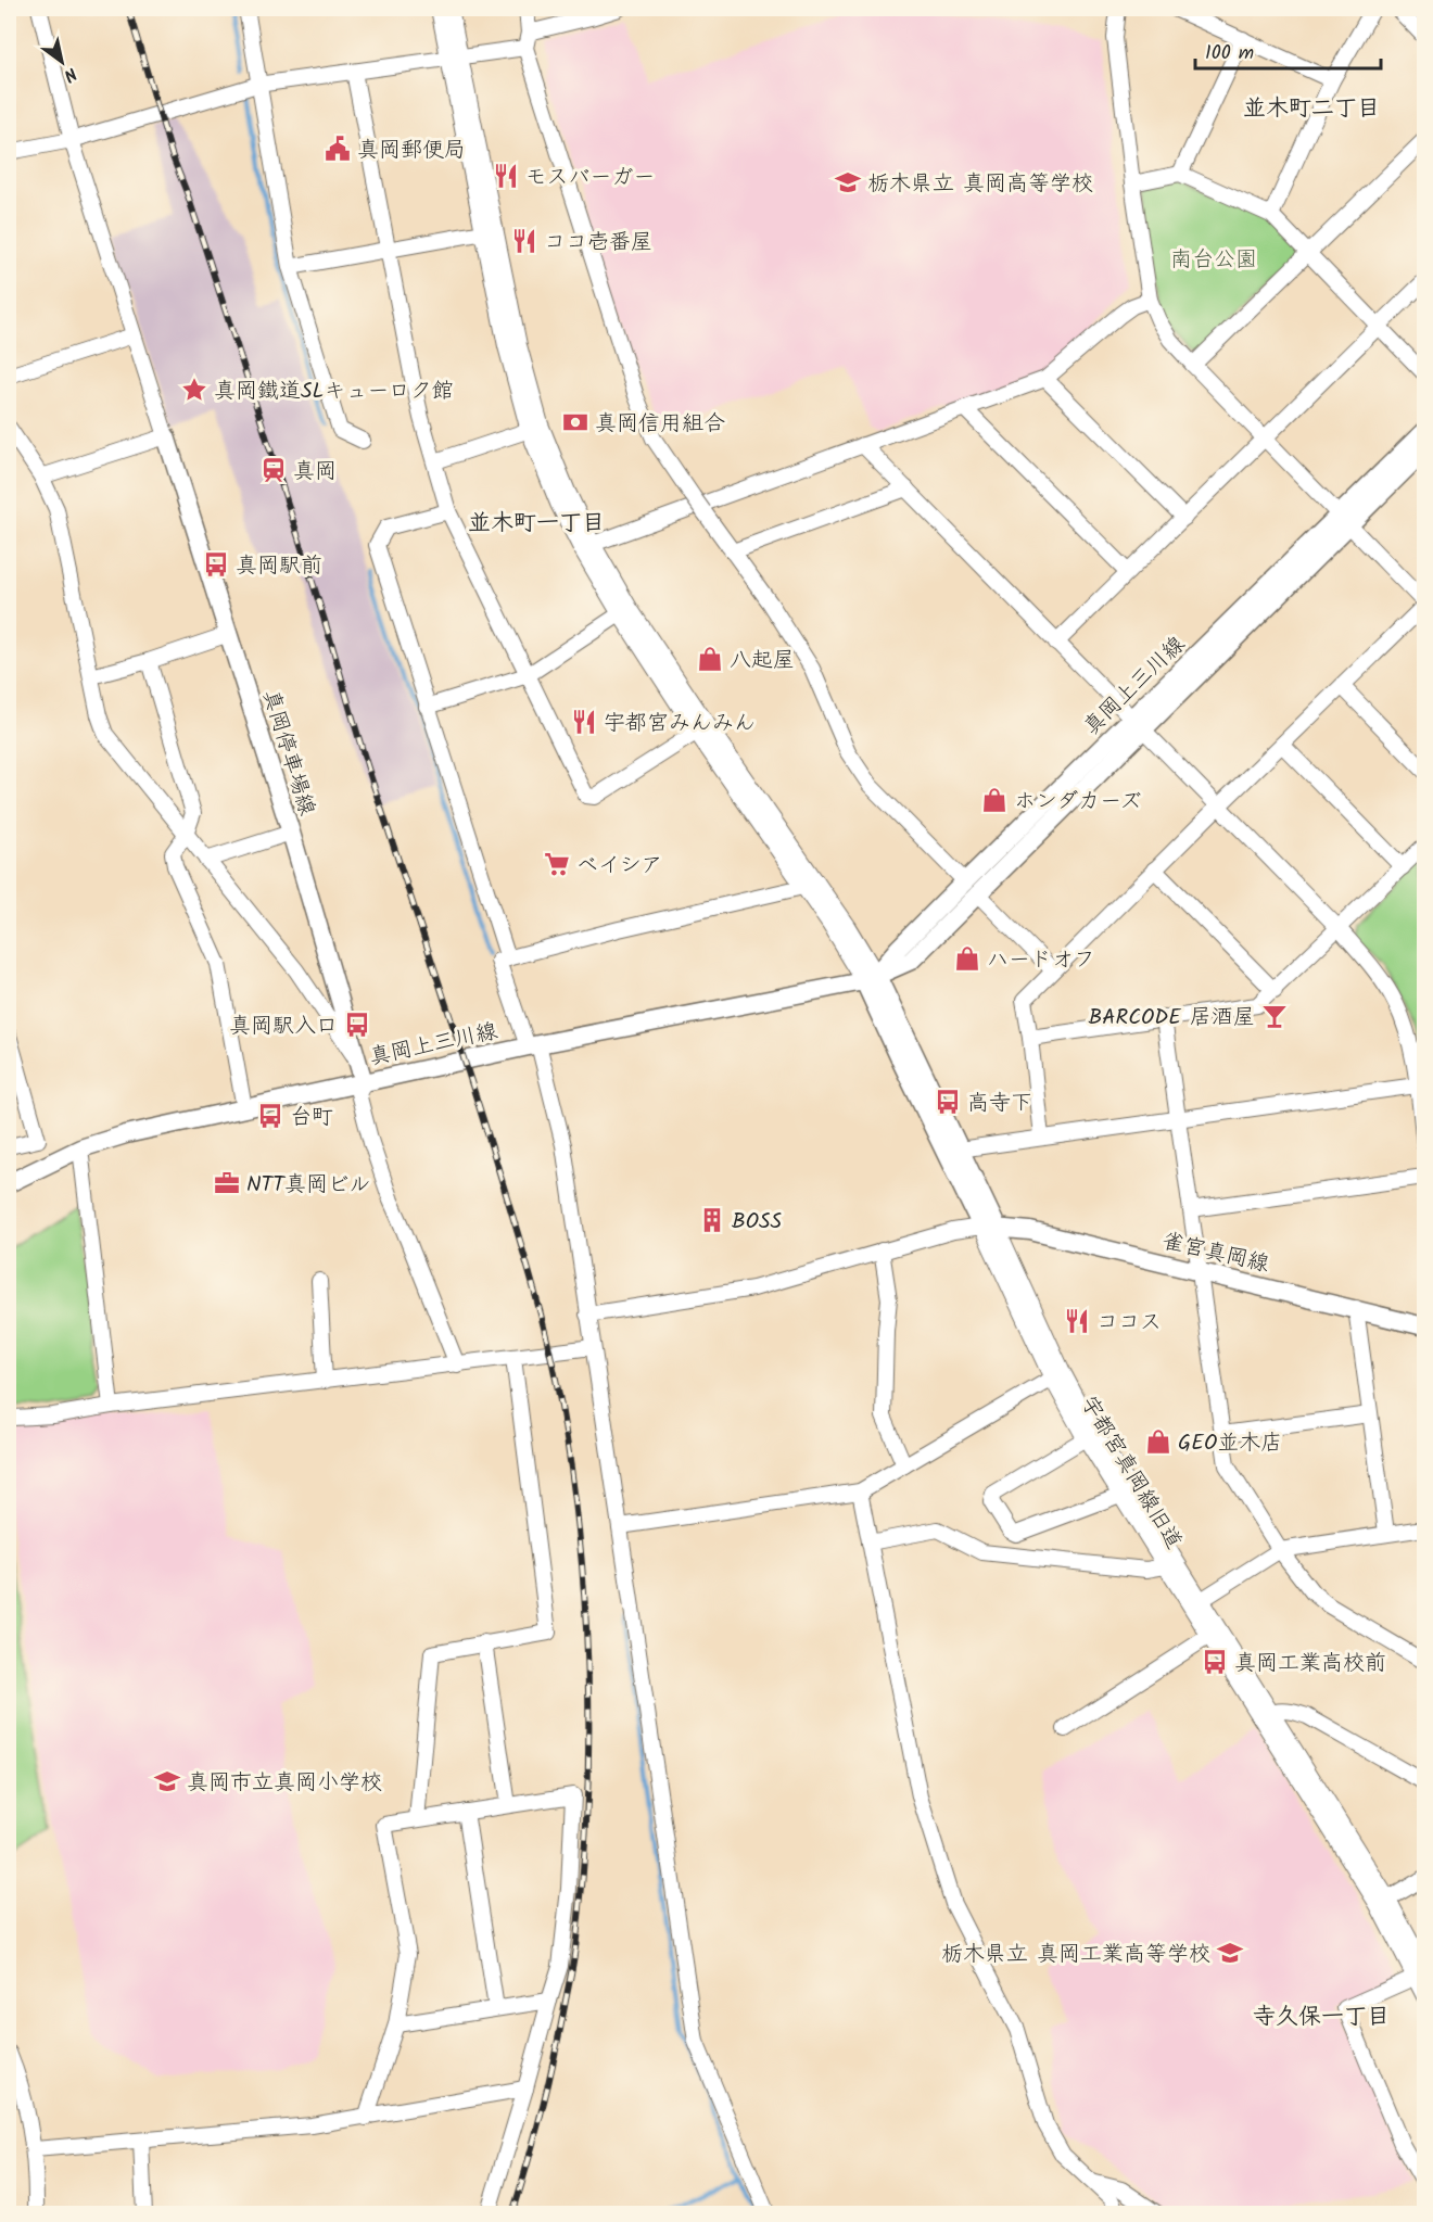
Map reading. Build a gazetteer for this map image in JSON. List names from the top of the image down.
{
  "streets": {
    "main road": ["真岡上三川線", "真岡停車場線", "雀宮真岡線"],
    "street": ["宇都宮真岡線旧道"]
  },
  "crossings": [
    ["真岡上三川線", "真岡停車場線"],
    ["雀宮真岡線", "宇都宮真岡線旧道"]
  ],
  "districts": ["並木町二丁目", "並木町一丁目", "寺久保一丁目"],
  "parks": ["南台公園"],
  "places": {
    "public building": ["真岡郵便局"],
    "restaurant": [
      "モスバーガー",
      "ココ壱番屋",
      "宇都宮みんみん",
      "ココス"
    ],
    "school or university": ["栃木県立 真岡高等学校", "真岡市立真岡小学校", "栃木県立 真岡工業高等学校"],
    "place": ["真岡鐵道SLキューロク館"],
    "bank": ["真岡信用組合"],
    "station": ["真岡"],
    "bus stop": [
      "真岡駅前",
      "真岡駅入口",
      "高寺下",
      "台町",
      "真岡工業高校前"
    ],
    "shop": [
      "八起屋",
      "ホンダカーズ",
      "ハードオフ",
      "GEO並木店"
    ],
    "supermarket": ["ベイシア"],
    "bar": ["BARCODE 居酒屋"],
    "office": ["NTT真岡ビル"],
    "building": ["BOSS"]
  },
  "scale_bar": "100 m",
  "north": "bottom right"
}
